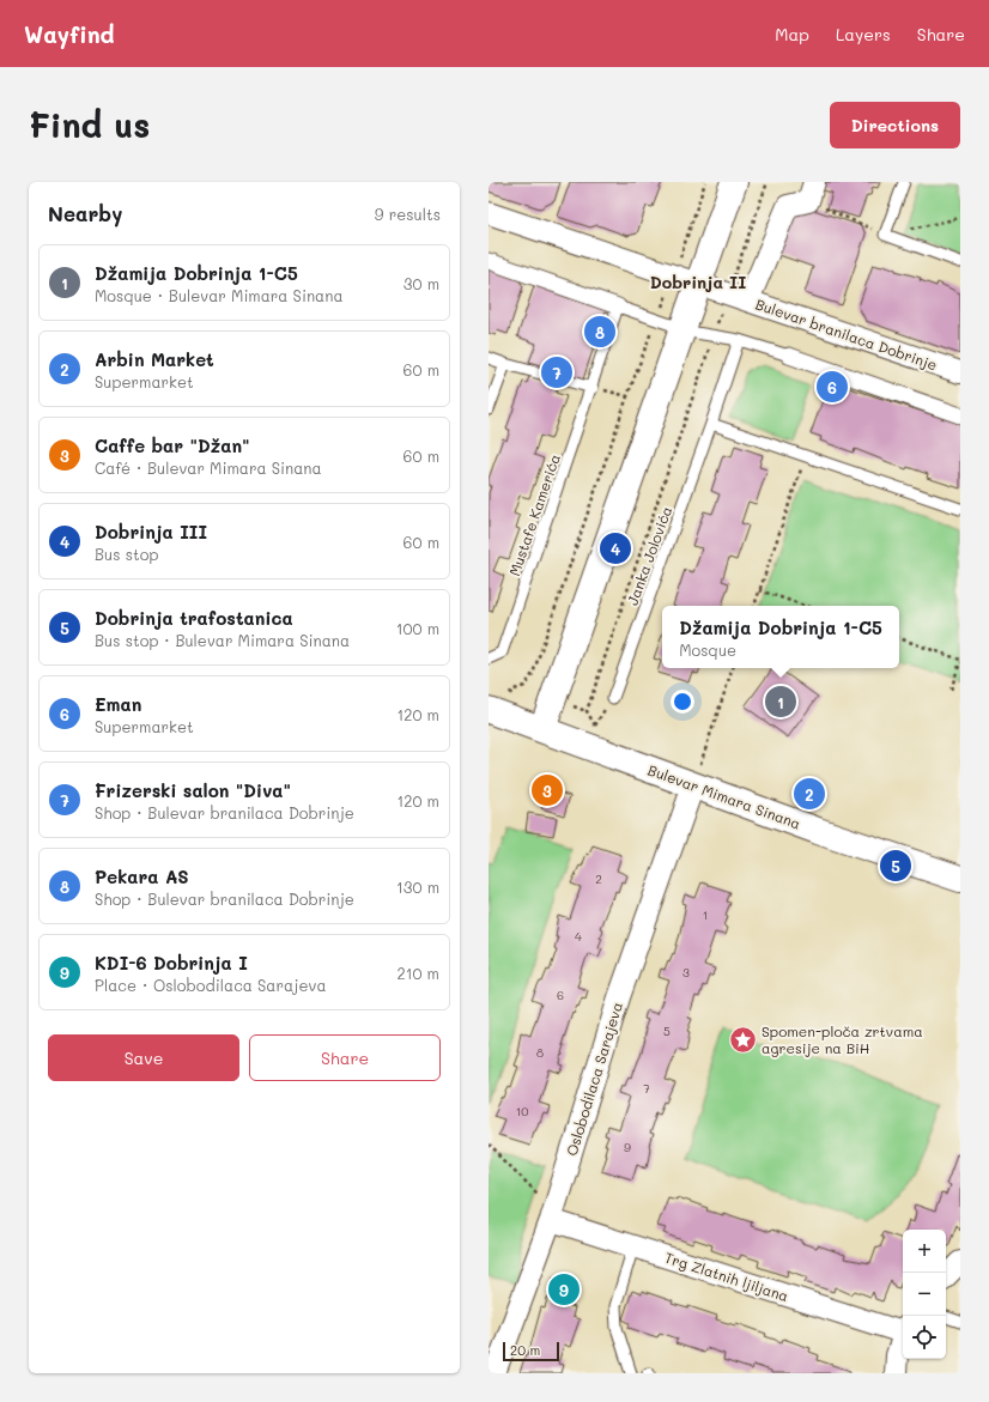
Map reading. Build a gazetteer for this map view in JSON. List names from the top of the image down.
{
  "streets": {
    "street": [
      "Bulevar branilaca Dobrinje",
      "Bulevar Mimara Sinana",
      "Oslobodilaca Sarajeva",
      "Trg Zlatnih ljiljana"
    ],
    "lane": ["Mustafe Kamerića", "Janka Jolovića"]
  },
  "crossings": [
    ["Bulevar Mimara Sinana", "Oslobodilaca Sarajeva"],
    ["Oslobodilaca Sarajeva", "Trg Zlatnih ljiljana"]
  ],
  "districts": ["Dobrinja II"],
  "places": {
    "place": ["Spomen-ploča zrtvama agresije na BiH"]
  },
  "house_numbers": [
    "2",
    "1",
    "4",
    "3",
    "6",
    "5",
    "8",
    "7",
    "10",
    "9"
  ],
  "scale_bar": "20 m",
  "page": {
    "header": "Wayfind",
    "nav": ["Map", "Layers", "Share"],
    "buttons": [
      "Directions",
      ["Save", "Share"]
    ],
    "title": "Find us",
    "heading": ["Nearby", "9 results"],
    "list": [
      {
        "mark": "1",
        "name": "Džamija Dobrinja 1-C5",
        "note": "Mosque · Bulevar Mimara Sinana",
        "value": "30 m"
      },
      {
        "mark": "2",
        "name": "Arbin Market",
        "note": "Supermarket",
        "value": "60 m"
      },
      {
        "mark": "3",
        "name": "Caffe bar \"Džan\"",
        "note": "Café · Bulevar Mimara Sinana",
        "value": "60 m"
      },
      {
        "mark": "4",
        "name": "Dobrinja III",
        "note": "Bus stop",
        "value": "60 m"
      },
      {
        "mark": "5",
        "name": "Dobrinja trafostanica",
        "note": "Bus stop · Bulevar Mimara Sinana",
        "value": "100 m"
      },
      {
        "mark": "6",
        "name": "Eman",
        "note": "Supermarket",
        "value": "120 m"
      },
      {
        "mark": "7",
        "name": "Frizerski salon \"Diva\"",
        "note": "Shop · Bulevar branilaca Dobrinje",
        "value": "120 m"
      },
      {
        "mark": "8",
        "name": "Pekara AS",
        "note": "Shop · Bulevar branilaca Dobrinje",
        "value": "130 m"
      },
      {
        "mark": "9",
        "name": "KDI-6 Dobrinja I",
        "note": "Place · Oslobodilaca Sarajeva",
        "value": "210 m"
      }
    ],
    "pins": [
      "8",
      "7",
      "6",
      "4",
      "1",
      "3",
      "2",
      "5",
      "9"
    ],
    "popup": ["Džamija Dobrinja 1-C5", "Mosque"],
    "map_buttons": ["+", "−"],
    "scale": "20 m"
  }
}
